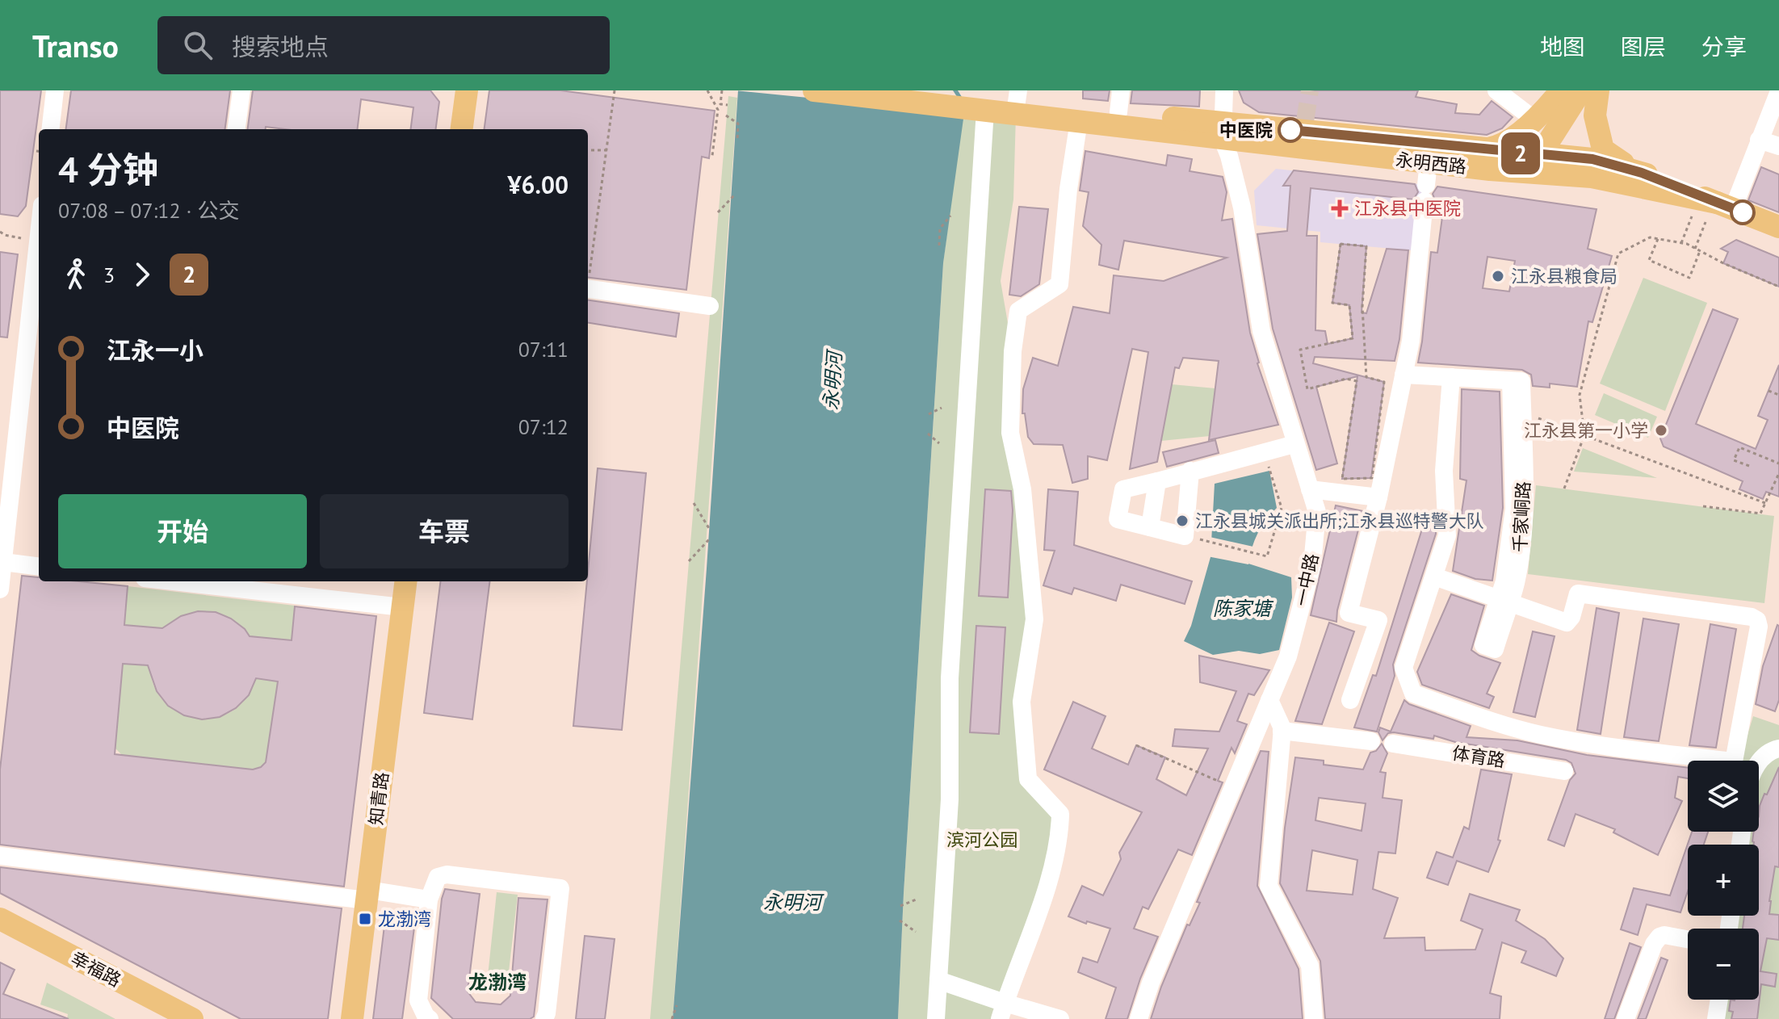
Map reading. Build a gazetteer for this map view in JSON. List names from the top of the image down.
{
  "streets": {
    "main road": ["永明西路", "知青路", "幸福路"],
    "street": ["千家峒路", "一中路", "体育路"]
  },
  "crossings": [
    ["永明西路", "一中路"]
  ],
  "districts": ["龙渤湾"],
  "water": ["永明河", "陈家塘"],
  "parks": ["滨河公园"],
  "places": {
    "other": [
      "中医院",
      "江永县粮食局",
      "江永县第一小学",
      "江永县城关派出所;江永县巡特警大队"
    ],
    "health": ["江永县中医院"],
    "transit": ["龙渤湾"]
  },
  "lines": ["bus line 2"],
  "page": {
    "header": "Transo",
    "search": "搜索地点",
    "nav": ["地图", "图层", "分享"],
    "on_map": "2",
    "heading": ["4 分钟", "07:08 – 07:12 · 公交", "¥6.00"],
    "legs": ["3", "2"],
    "list": [
      {
        "name": "江永一小",
        "value": "07:11"
      },
      {
        "name": "中医院",
        "value": "07:12"
      }
    ],
    "buttons": ["开始", "车票"],
    "map_buttons": ["+", "−"]
  }
}
